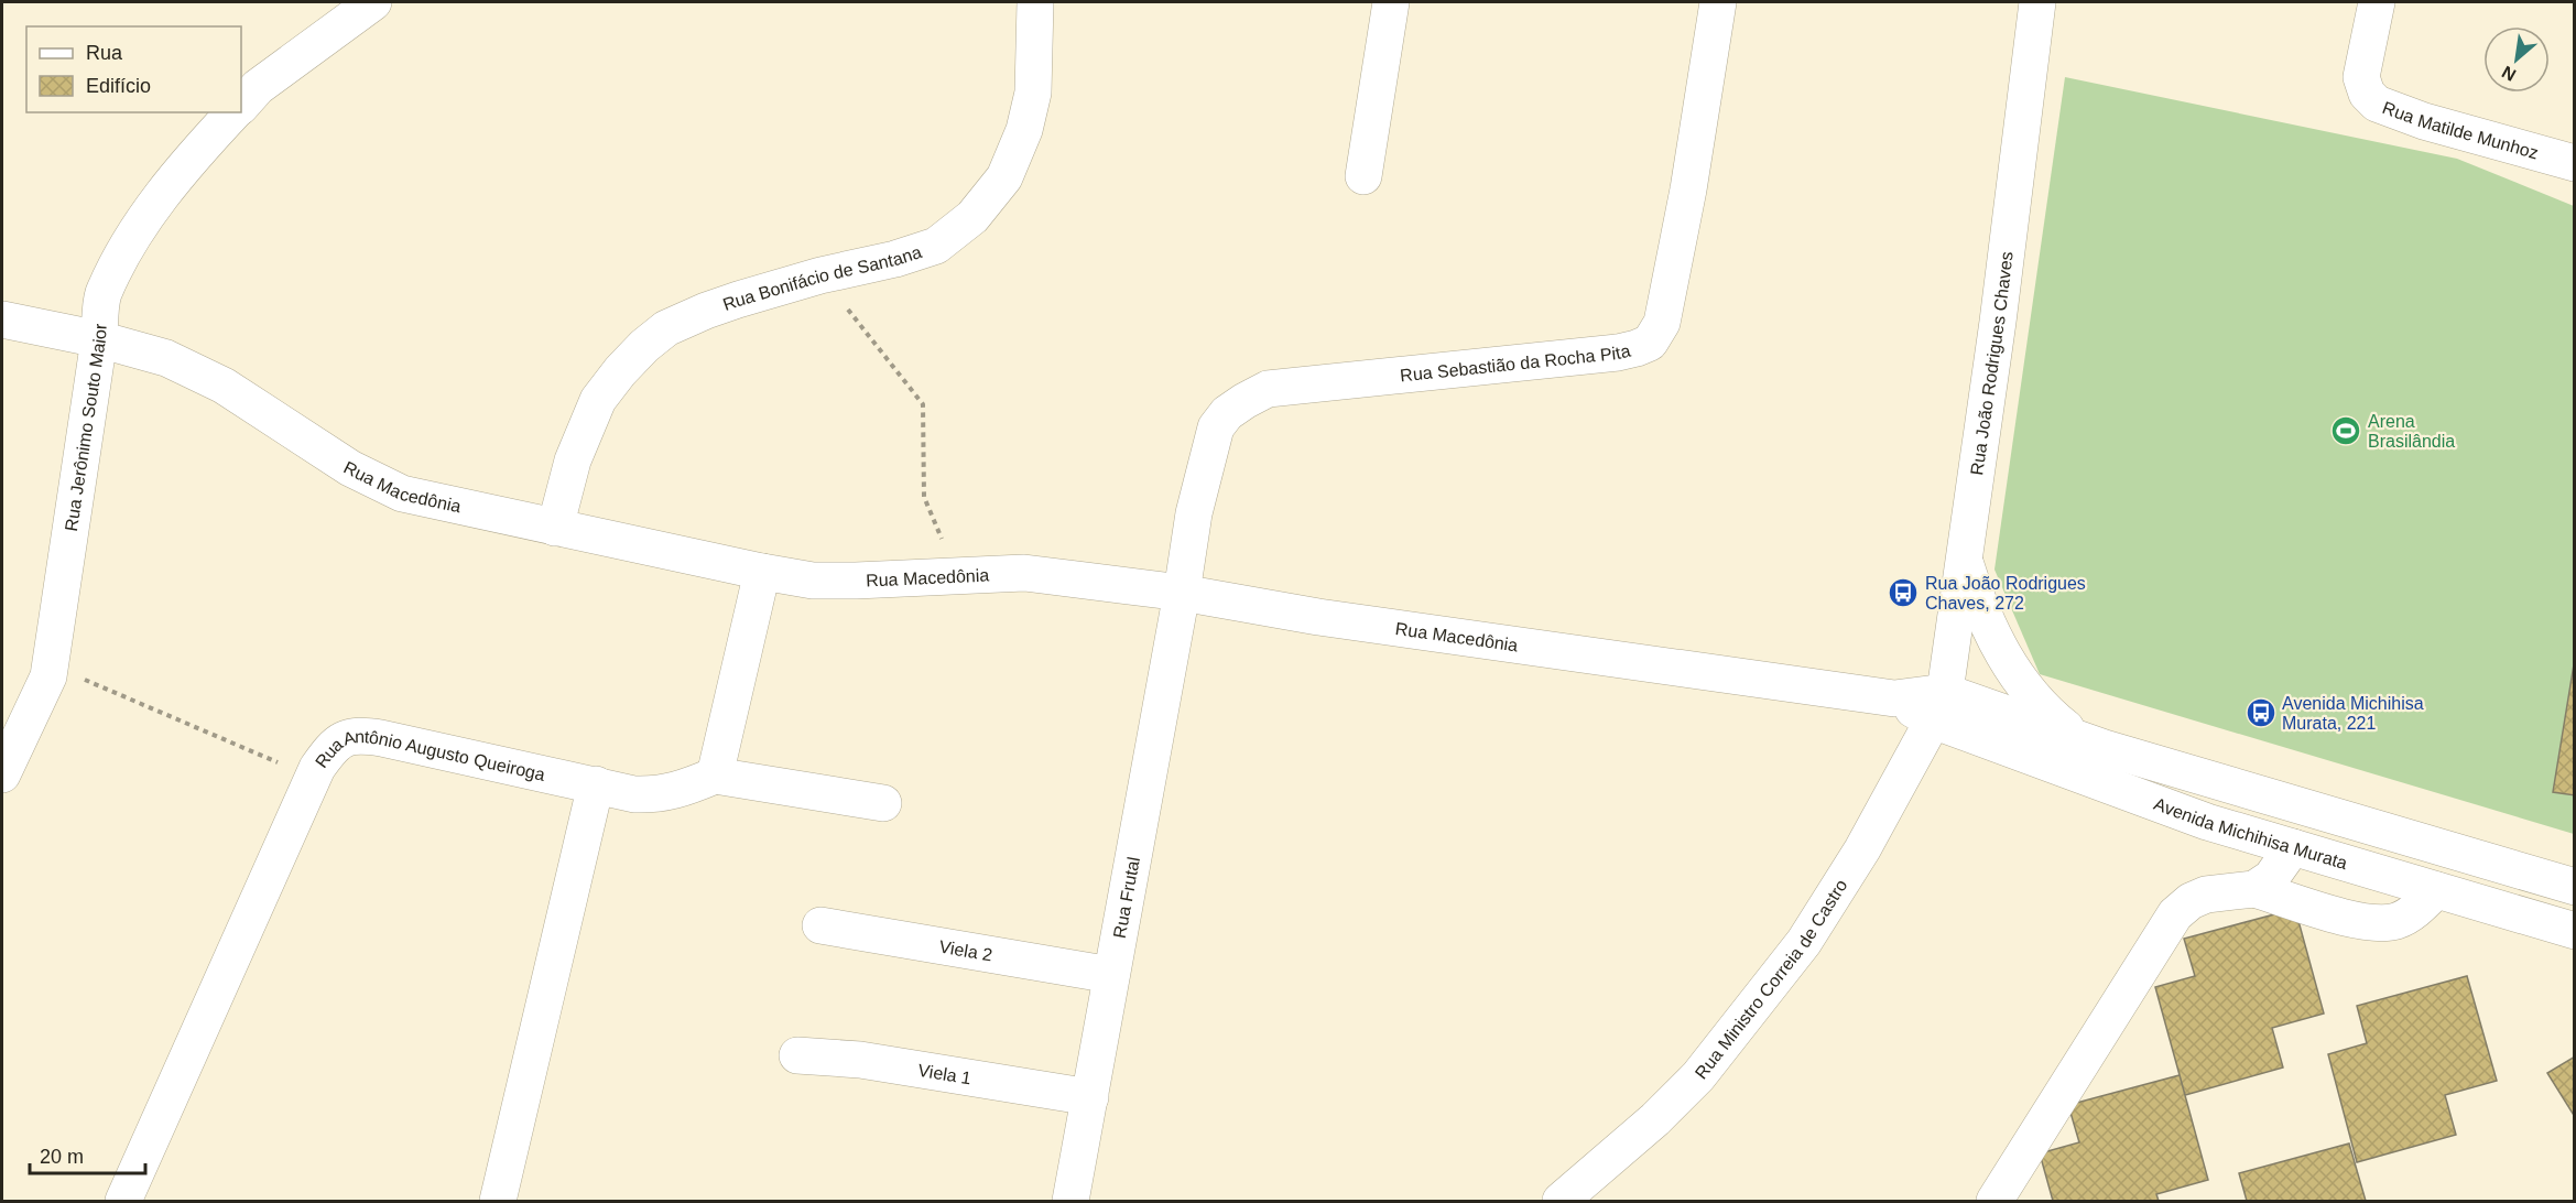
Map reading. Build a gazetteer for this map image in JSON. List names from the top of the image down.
{
  "streets": {
    "street": [
      "Rua Matilde Munhoz",
      "Rua Bonifácio de Santana",
      "Rua Sebastião da Rocha Pita",
      "Rua João Rodrigues Chaves",
      "Rua Jerônimo Souto Maior",
      "Rua Macedônia",
      "Rua Antônio Augusto Queiroga",
      "Avenida Michihisa Murata",
      "Rua Frutal",
      "Viela 2",
      "Rua Ministro Correia de Castro",
      "Viela 1"
    ]
  },
  "crossings": [
    ["Rua Bonifácio de Santana", "Rua Macedônia"],
    ["Rua Sebastião da Rocha Pita", "Rua Macedônia"],
    ["Rua Sebastião da Rocha Pita", "Rua Frutal"],
    ["Rua João Rodrigues Chaves", "Rua Macedônia"],
    ["Rua João Rodrigues Chaves", "Avenida Michihisa Murata"],
    ["Rua João Rodrigues Chaves", "Rua Ministro Correia de Castro"],
    ["Rua Jerônimo Souto Maior", "Rua Macedônia"],
    ["Rua Macedônia", "Avenida Michihisa Murata"],
    ["Rua Macedônia", "Rua Frutal"],
    ["Rua Macedônia", "Rua Ministro Correia de Castro"],
    ["Avenida Michihisa Murata", "Rua Ministro Correia de Castro"],
    ["Rua Frutal", "Viela 2"],
    ["Rua Frutal", "Viela 1"]
  ],
  "places": {
    "sports": ["Arena Brasilândia"],
    "bus stop": ["Rua João Rodrigues Chaves, 272", "Avenida Michihisa Murata, 221"]
  },
  "legend": ["Rua", "Edifício"],
  "scale_bar": "20 m",
  "north": "bottom left"
}
